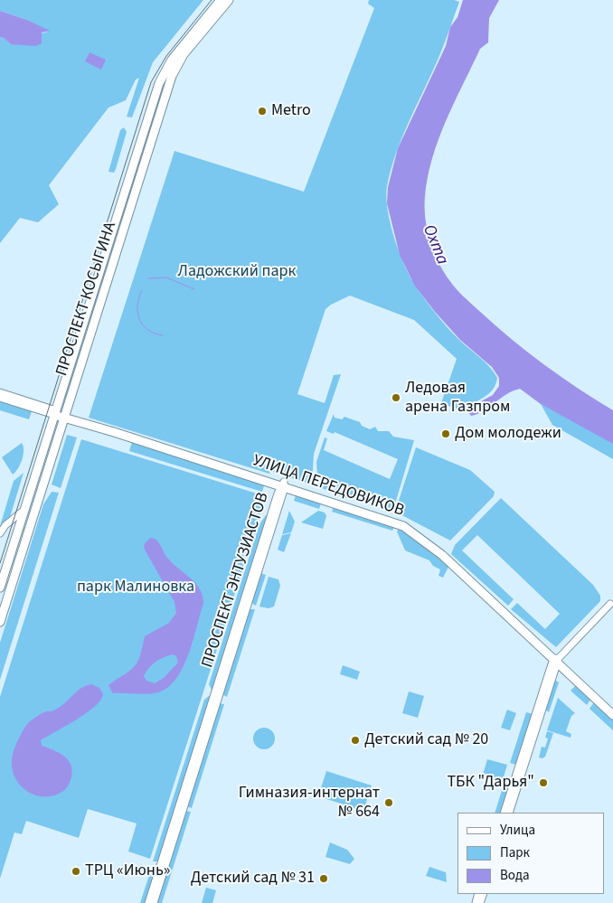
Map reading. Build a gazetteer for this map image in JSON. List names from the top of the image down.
{
  "streets": {
    "main road": ["ПРОСПЕКТ КОСЫГИНА", "УЛИЦА ПЕРЕДОВИКОВ"],
    "street": ["ПРОСПЕКТ ЭНТУЗИАСТОВ"]
  },
  "crossings": [
    ["ПРОСПЕКТ КОСЫГИНА", "УЛИЦА ПЕРЕДОВИКОВ"],
    ["УЛИЦА ПЕРЕДОВИКОВ", "ПРОСПЕКТ ЭНТУЗИАСТОВ"]
  ],
  "water": ["Охта"],
  "parks": ["Ладожский парк", "парк Малиновка"],
  "places": [
    "Metro",
    "Ледовая арена Газпром",
    "Дом молодежи",
    "Детский сад № 20",
    "ТБК \"Дарья\"",
    "Гимназия-интернат № 664",
    "ТРЦ «Июнь»",
    "Детский сад № 31"
  ],
  "legend": ["Улица", "Парк", "Вода"]
}
